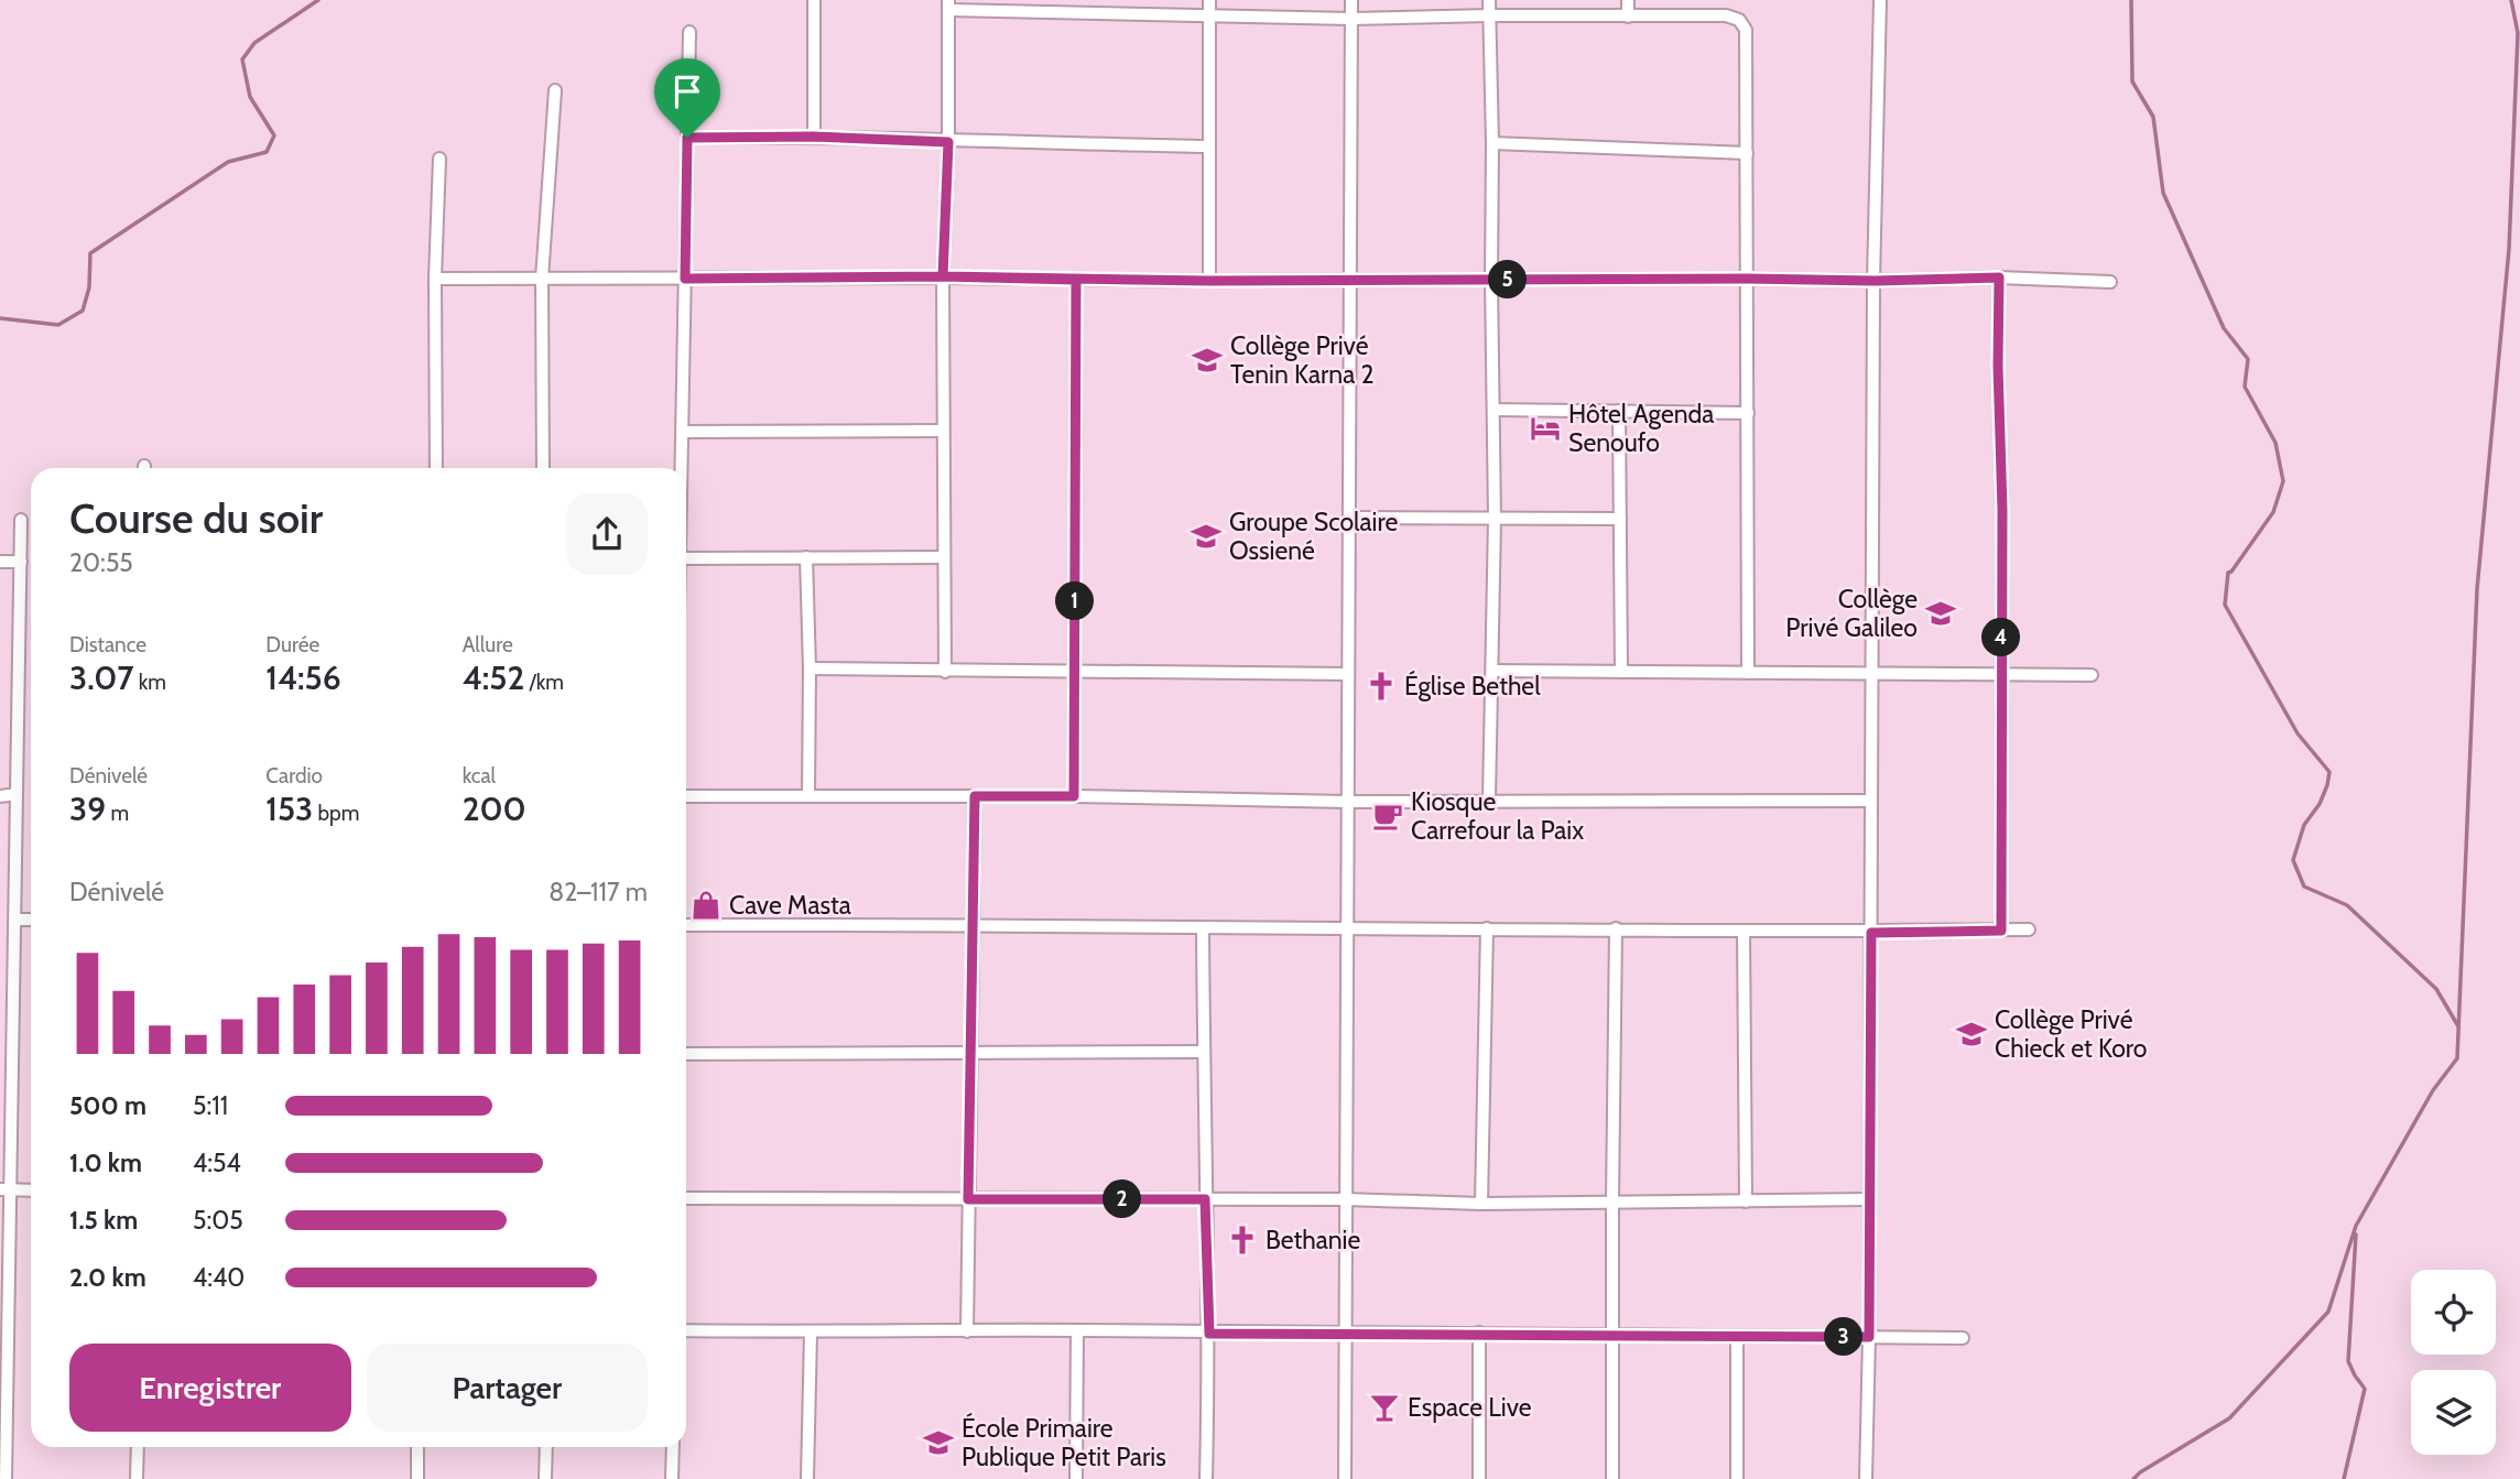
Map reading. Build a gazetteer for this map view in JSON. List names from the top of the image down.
{
  "places": {
    "school or university": [
      "Collège Privé Tenin Karna 2",
      "Groupe Scolaire Ossiené",
      "Collège Privé Galileo",
      "Collège Privé Chieck et Koro",
      "École Primaire Publique Petit Paris"
    ],
    "hotel": ["Hôtel Agenda Senoufo"],
    "church": ["Église Bethel", "Bethanie"],
    "cafe": ["Kiosque Carrefour la Paix"],
    "shop": ["Cave Masta"],
    "bar": ["Espace Live"]
  },
  "page": {
    "pins": [
      "5",
      "1",
      "4",
      "2",
      "3"
    ],
    "heading": ["Course du soir", "20:55"],
    "stats": [
      ["Distance", "3.07 km"],
      ["Durée", "14:56"],
      ["Allure", "4:52 /km"],
      ["Dénivelé", "39 m"],
      ["Cardio", "153 bpm"],
      ["kcal", "200"]
    ],
    "chart": ["Dénivelé", "82–117 m"],
    "list": [
      {
        "name": "500 m",
        "note": "5:11"
      },
      {
        "name": "1.0 km",
        "note": "4:54"
      },
      {
        "name": "1.5 km",
        "note": "5:05"
      },
      {
        "name": "2.0 km",
        "note": "4:40"
      }
    ],
    "buttons": ["Enregistrer", "Partager"]
  }
}
